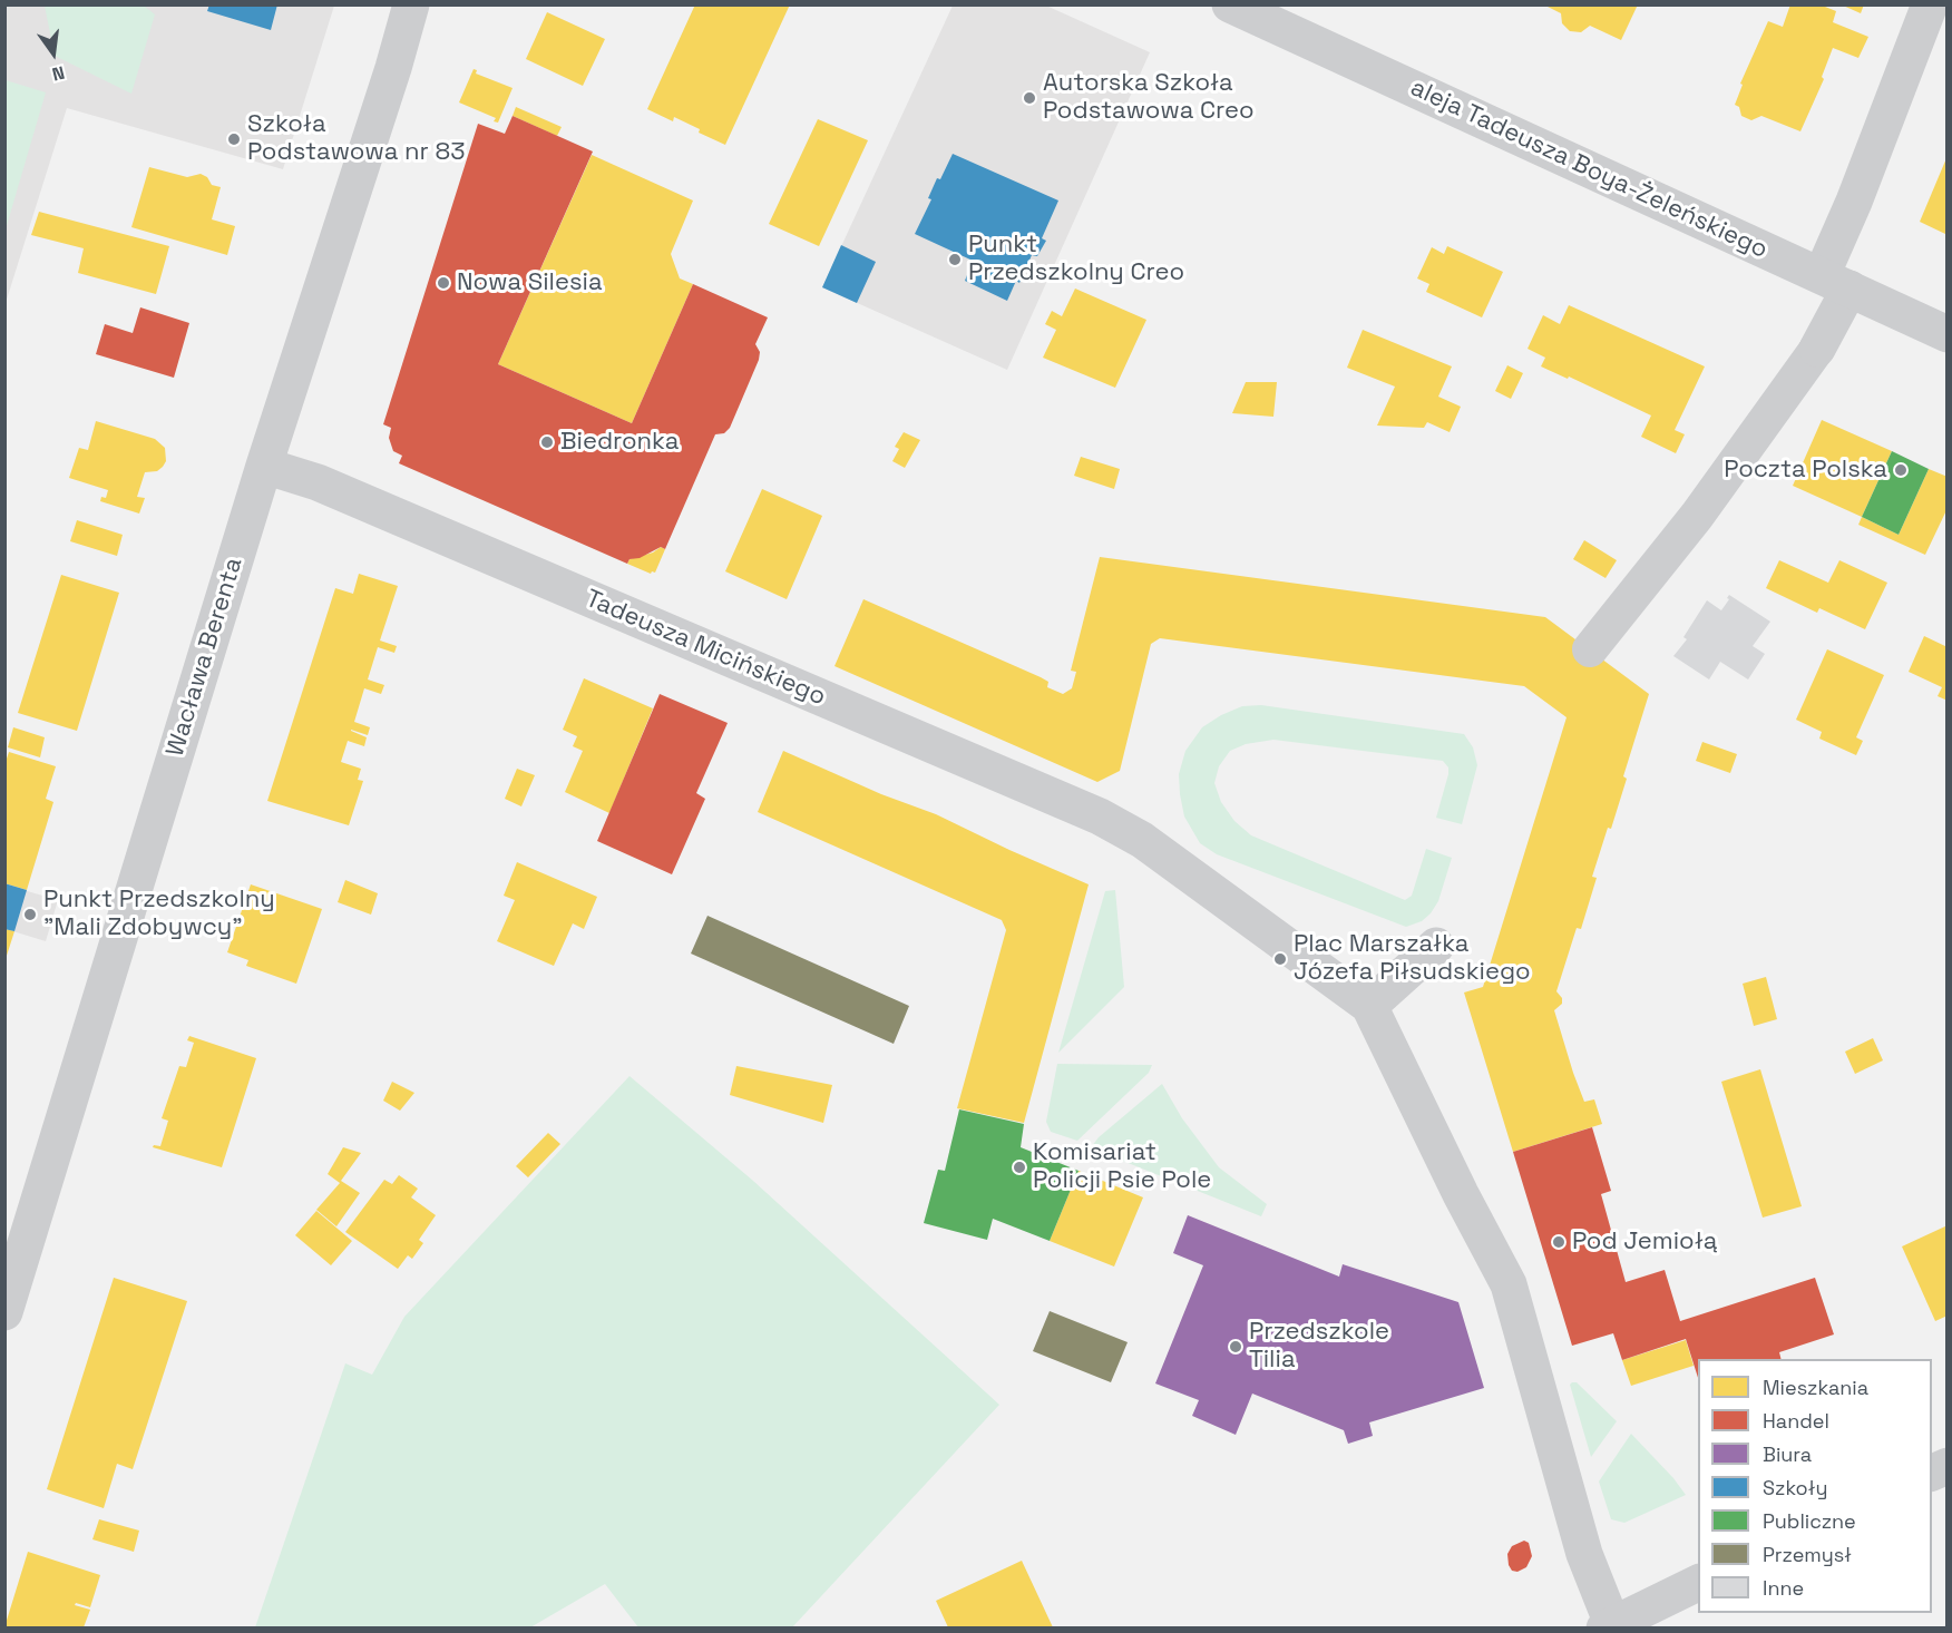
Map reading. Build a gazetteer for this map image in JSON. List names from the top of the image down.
{
  "streets": {
    "street": ["aleja Tadeusza Boya-Żeleńskiego", "Tadeusza Micińskiego", "Wacława Berenta"]
  },
  "crossings": [
    ["Tadeusza Micińskiego", "Wacława Berenta"]
  ],
  "places": [
    "Autorska Szkoła Podstawowa Creo",
    "Szkoła Podstawowa nr 83",
    "Punkt Przedszkolny Creo",
    "Nowa Silesia",
    "Biedronka",
    "Poczta Polska",
    "Punkt Przedszkolny \"Mali Zdobywcy\"",
    "Plac Marszałka Józefa Piłsudskiego",
    "Komisariat Policji Psie Pole",
    "Pod Jemiołą",
    "Przedszkole Tilia"
  ],
  "legend": [
    "Mieszkania",
    "Handel",
    "Biura",
    "Szkoły",
    "Publiczne",
    "Przemysł",
    "Inne"
  ],
  "north": "bottom"
}
